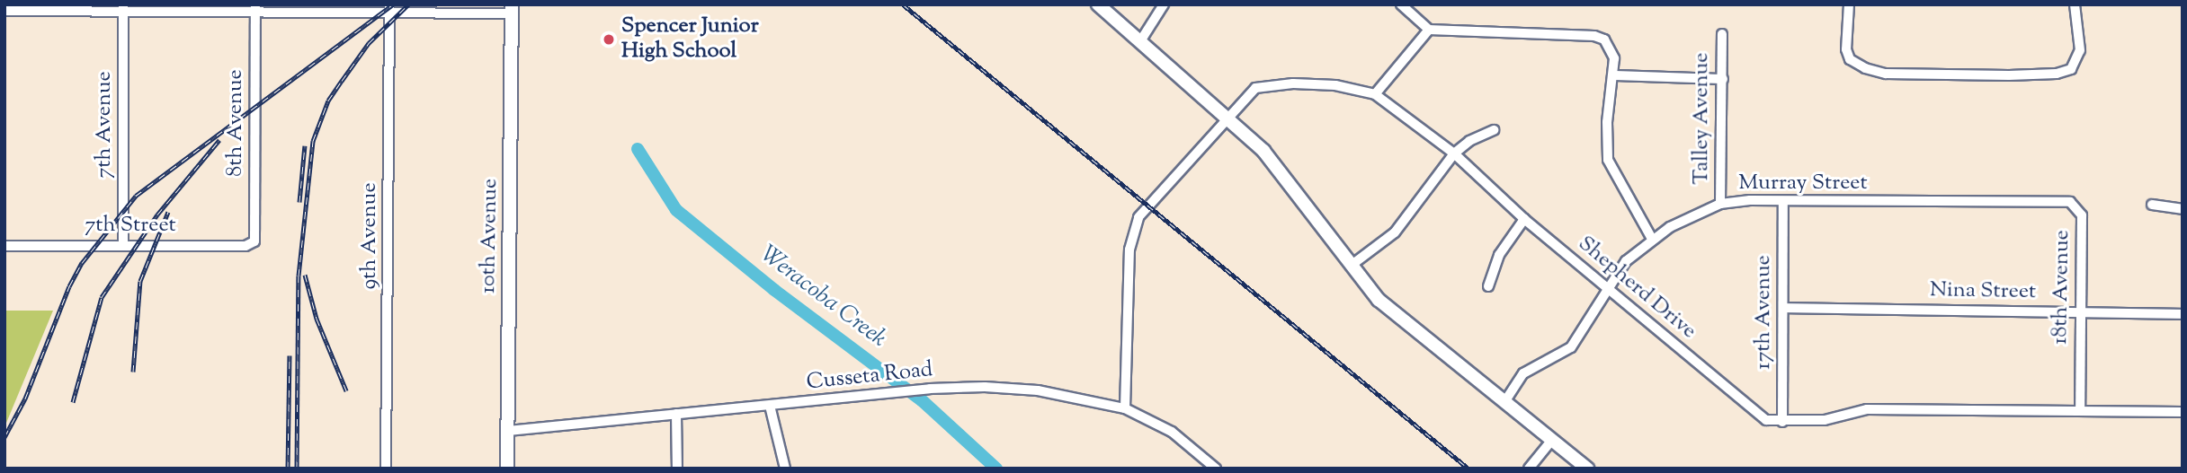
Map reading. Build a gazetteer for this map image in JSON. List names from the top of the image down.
{
  "streets": {
    "main road": ["10th Avenue"],
    "street": [
      "Talley Avenue",
      "8th Avenue",
      "7th Avenue",
      "Murray Street",
      "7th Street",
      "9th Avenue",
      "18th Avenue",
      "Shepherd Drive",
      "Nina Street",
      "17th Avenue",
      "Cusseta Road"
    ]
  },
  "crossings": [
    ["Talley Avenue", "Murray Street"],
    ["8th Avenue", "7th Street"],
    ["7th Avenue", "7th Street"],
    ["Murray Street", "18th Avenue"],
    ["Murray Street", "Shepherd Drive"],
    ["Murray Street", "17th Avenue"],
    ["10th Avenue", "Cusseta Road"],
    ["18th Avenue", "Shepherd Drive"],
    ["18th Avenue", "Nina Street"],
    ["Shepherd Drive", "17th Avenue"],
    ["Shepherd Drive", "Cusseta Road"],
    ["Nina Street", "17th Avenue"]
  ],
  "water": ["Weracoba Creek"],
  "places": ["Spencer Junior High School"]
}
